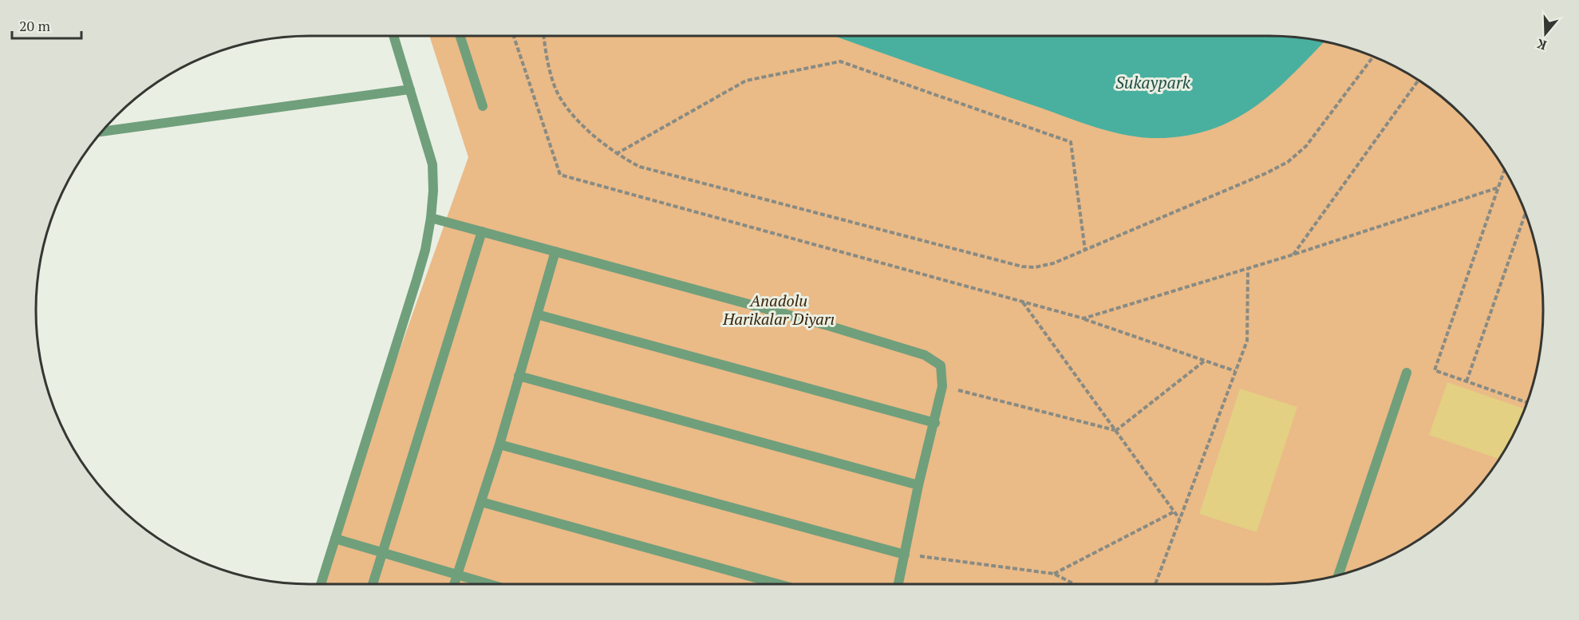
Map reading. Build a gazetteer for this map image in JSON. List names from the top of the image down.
{
  "water": ["Sukaypark"],
  "parks": ["Anadolu Harikalar Diyarı"],
  "scale_bar": "20 m",
  "north": "bottom"
}
